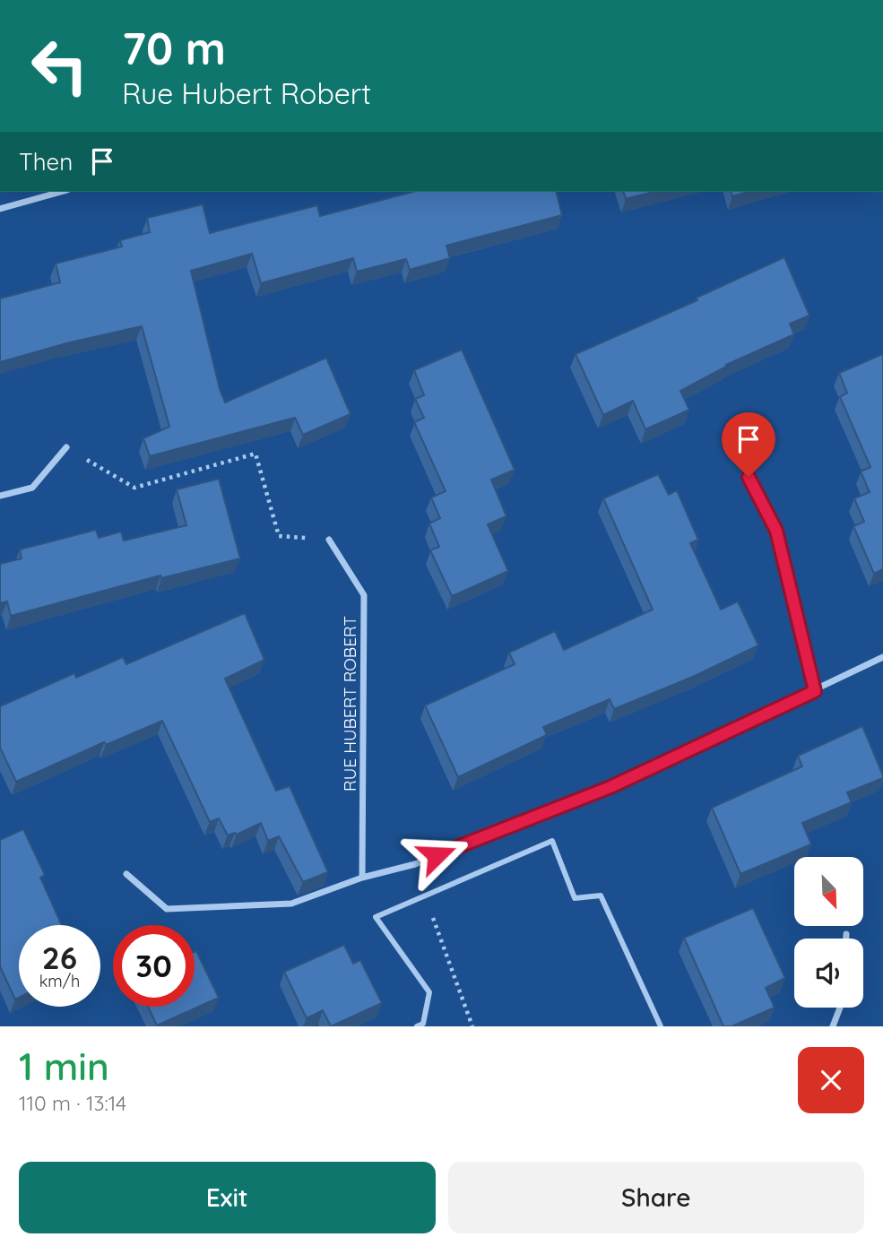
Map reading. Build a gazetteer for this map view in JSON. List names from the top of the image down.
{
  "streets": {
    "street": ["RUE HUBERT ROBERT"]
  },
  "north": "bottom right",
  "page": {
    "turn": ["70 m", "Rue Hubert Robert"],
    "then": "Then",
    "speed": "26 km/h",
    "limit": "30",
    "heading": ["1 min", "110 m · 13:14"],
    "buttons": ["Exit", "Share"]
  }
}
